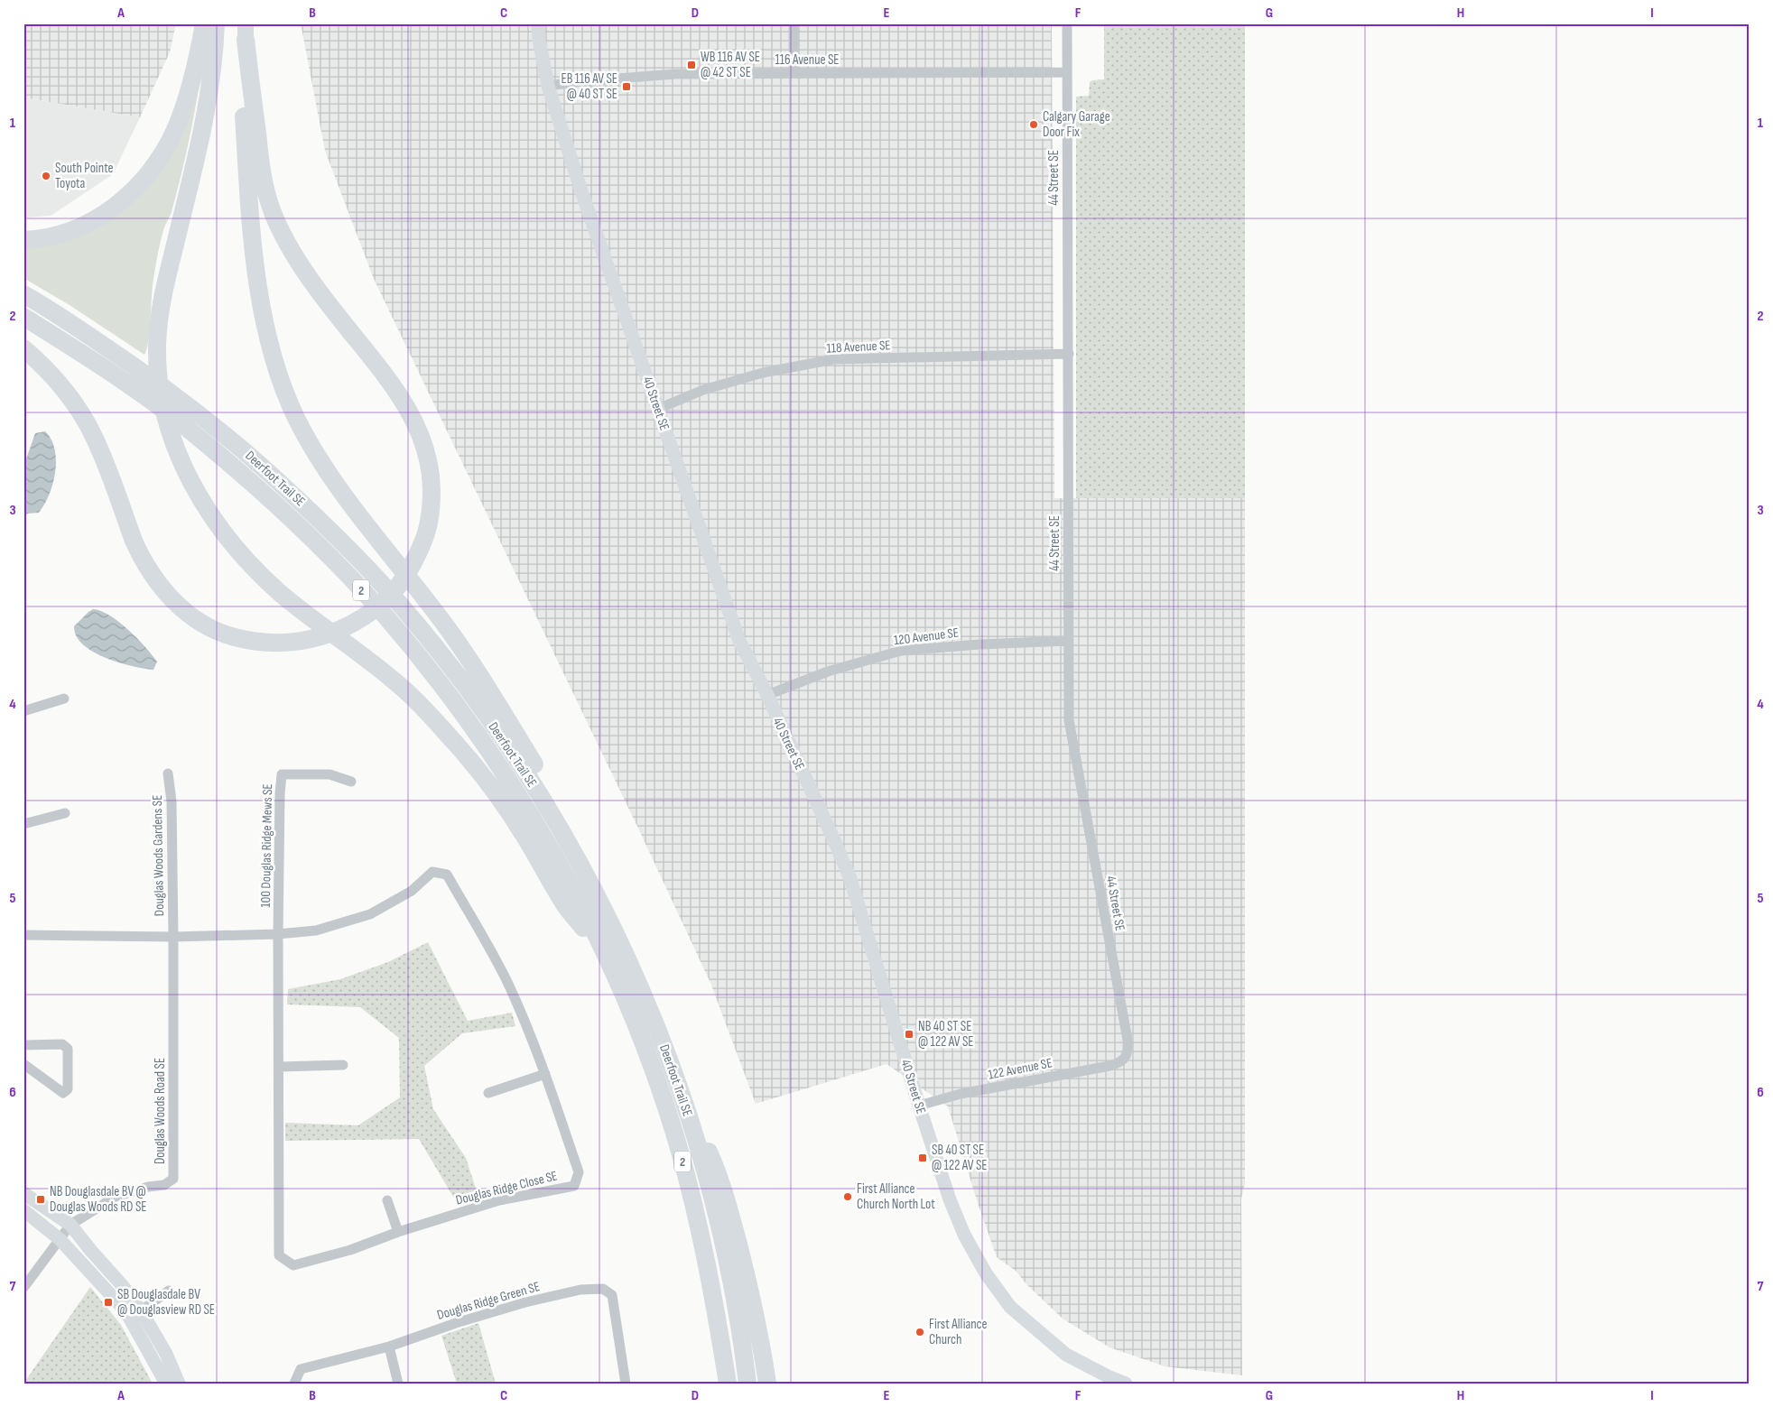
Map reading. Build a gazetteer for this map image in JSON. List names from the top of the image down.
{
  "streets": {
    "highway": ["Deerfoot Trail SE", "2"],
    "street": [
      "116 Avenue SE",
      "44 Street SE",
      "118 Avenue SE",
      "40 Street SE",
      "120 Avenue SE",
      "100 Douglas Ridge Mews SE",
      "Douglas Woods Gardens SE",
      "122 Avenue SE",
      "Douglas Woods Road SE",
      "Douglas Ridge Close SE",
      "Douglas Ridge Green SE"
    ]
  },
  "crossings": [
    ["116 Avenue SE", "44 Street SE"],
    ["116 Avenue SE", "40 Street SE"],
    ["44 Street SE", "118 Avenue SE"],
    ["44 Street SE", "120 Avenue SE"],
    ["44 Street SE", "122 Avenue SE"],
    ["118 Avenue SE", "40 Street SE"],
    ["40 Street SE", "120 Avenue SE"],
    ["40 Street SE", "122 Avenue SE"],
    ["100 Douglas Ridge Mews SE", "Douglas Ridge Close SE"],
    ["Douglas Woods Gardens SE", "Douglas Woods Road SE"],
    ["Douglas Woods Gardens SE", "Douglas Ridge Close SE"],
    ["Douglas Woods Road SE", "Douglas Ridge Close SE"]
  ],
  "places": {
    "transit": [
      "WB 116 AV SE @ 42 ST SE",
      "EB 116 AV SE @ 40 ST SE",
      "NB 40 ST SE @ 122 AV SE",
      "SB 40 ST SE @ 122 AV SE",
      "NB Douglasdale BV @ Douglas Woods RD SE",
      "SB Douglasdale BV @ Douglasview RD SE"
    ],
    "other": [
      "Calgary Garage Door Fix",
      "South Pointe Toyota",
      "First Alliance Church North Lot",
      "First Alliance Church"
    ]
  },
  "grid": {
    "columns": [
      "A",
      "B",
      "C",
      "D",
      "E",
      "F",
      "G",
      "H",
      "I"
    ],
    "rows": [
      "1",
      "2",
      "3",
      "4",
      "5",
      "6",
      "7"
    ]
  }
}
